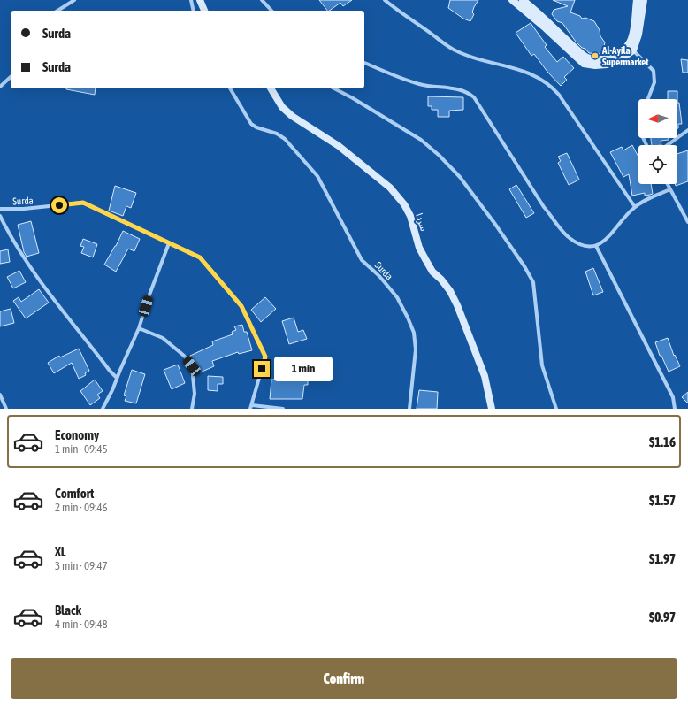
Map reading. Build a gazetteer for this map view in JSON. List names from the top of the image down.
{
  "streets": {
    "street": ["Surda", "سردا"]
  },
  "places": ["Al-Ayila Supermarket"],
  "north": "left",
  "page": {
    "banner": ["Surda", "Surda"],
    "bubble": "1 min",
    "list": [
      {
        "name": "Economy",
        "note": "1 min · 09:45",
        "value": "$1.16"
      },
      {
        "name": "Comfort",
        "note": "2 min · 09:46",
        "value": "$1.57"
      },
      {
        "name": "XL",
        "note": "3 min · 09:47",
        "value": "$1.97"
      },
      {
        "name": "Black",
        "note": "4 min · 09:48",
        "value": "$0.97"
      }
    ],
    "buttons": "Confirm"
  }
}
